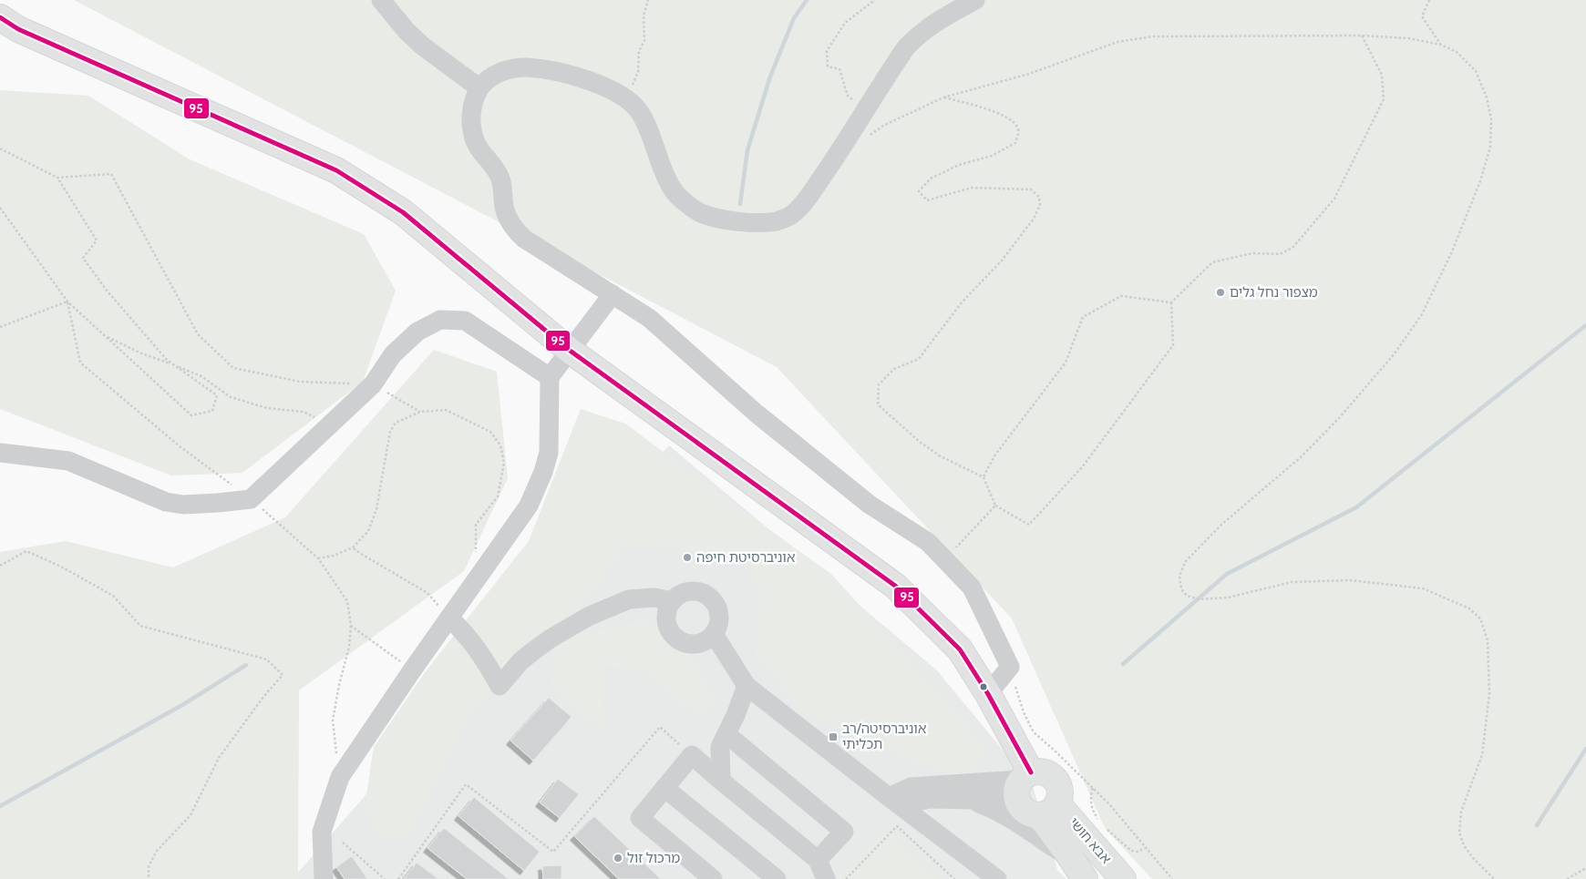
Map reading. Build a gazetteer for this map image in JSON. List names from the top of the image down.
{
  "streets": {
    "main road": ["אבא חושי"]
  },
  "places": {
    "other": ["מצפור נחל גלים", "אוניברסיטת חיפה", "מרכול זול"],
    "transit": ["אוניברסיטה/רב תכליתי"]
  },
  "lines": ["transit line 95"]
}
